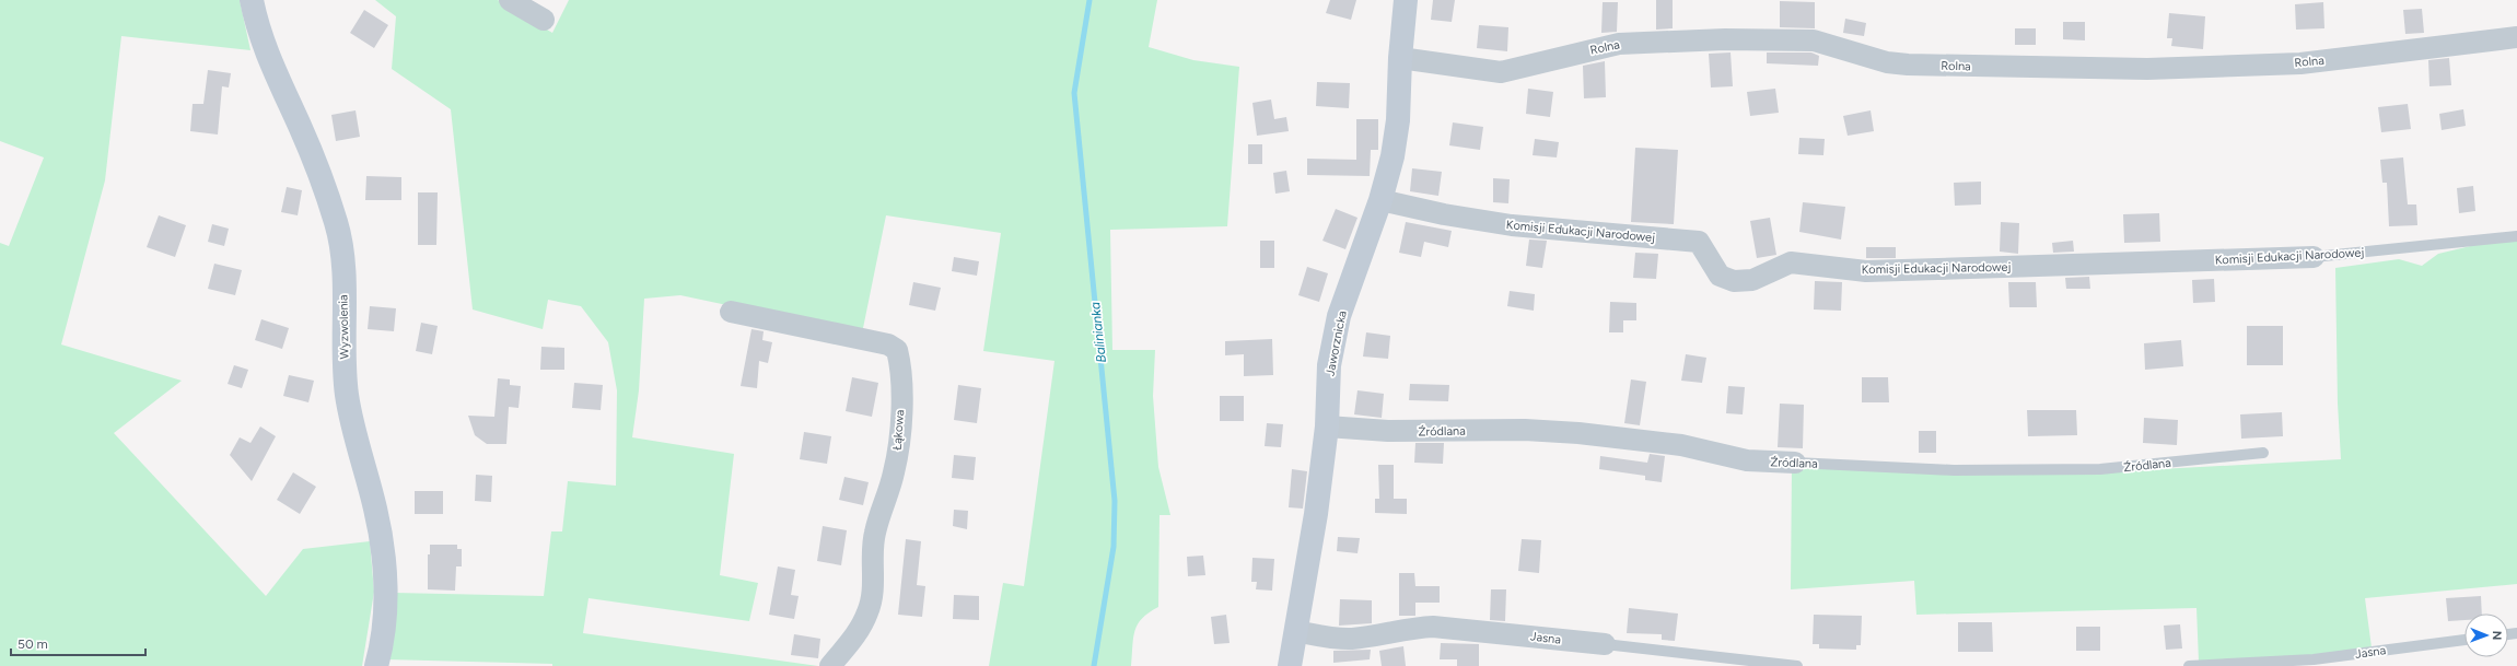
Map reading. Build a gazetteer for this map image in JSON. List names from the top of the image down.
{
  "streets": {
    "street": [
      "Rolna",
      "Komisji Edukacji Narodowej",
      "Wyzwolenia",
      "Jaworznicka",
      "Łąkowa",
      "Źródlana",
      "Jasna"
    ]
  },
  "crossings": [
    ["Rolna", "Jaworznicka"],
    ["Komisji Edukacji Narodowej", "Jaworznicka"],
    ["Jaworznicka", "Źródlana"],
    ["Jaworznicka", "Jasna"]
  ],
  "water": ["Balinianka"],
  "scale_bar": "50 m",
  "north": "right"
}
